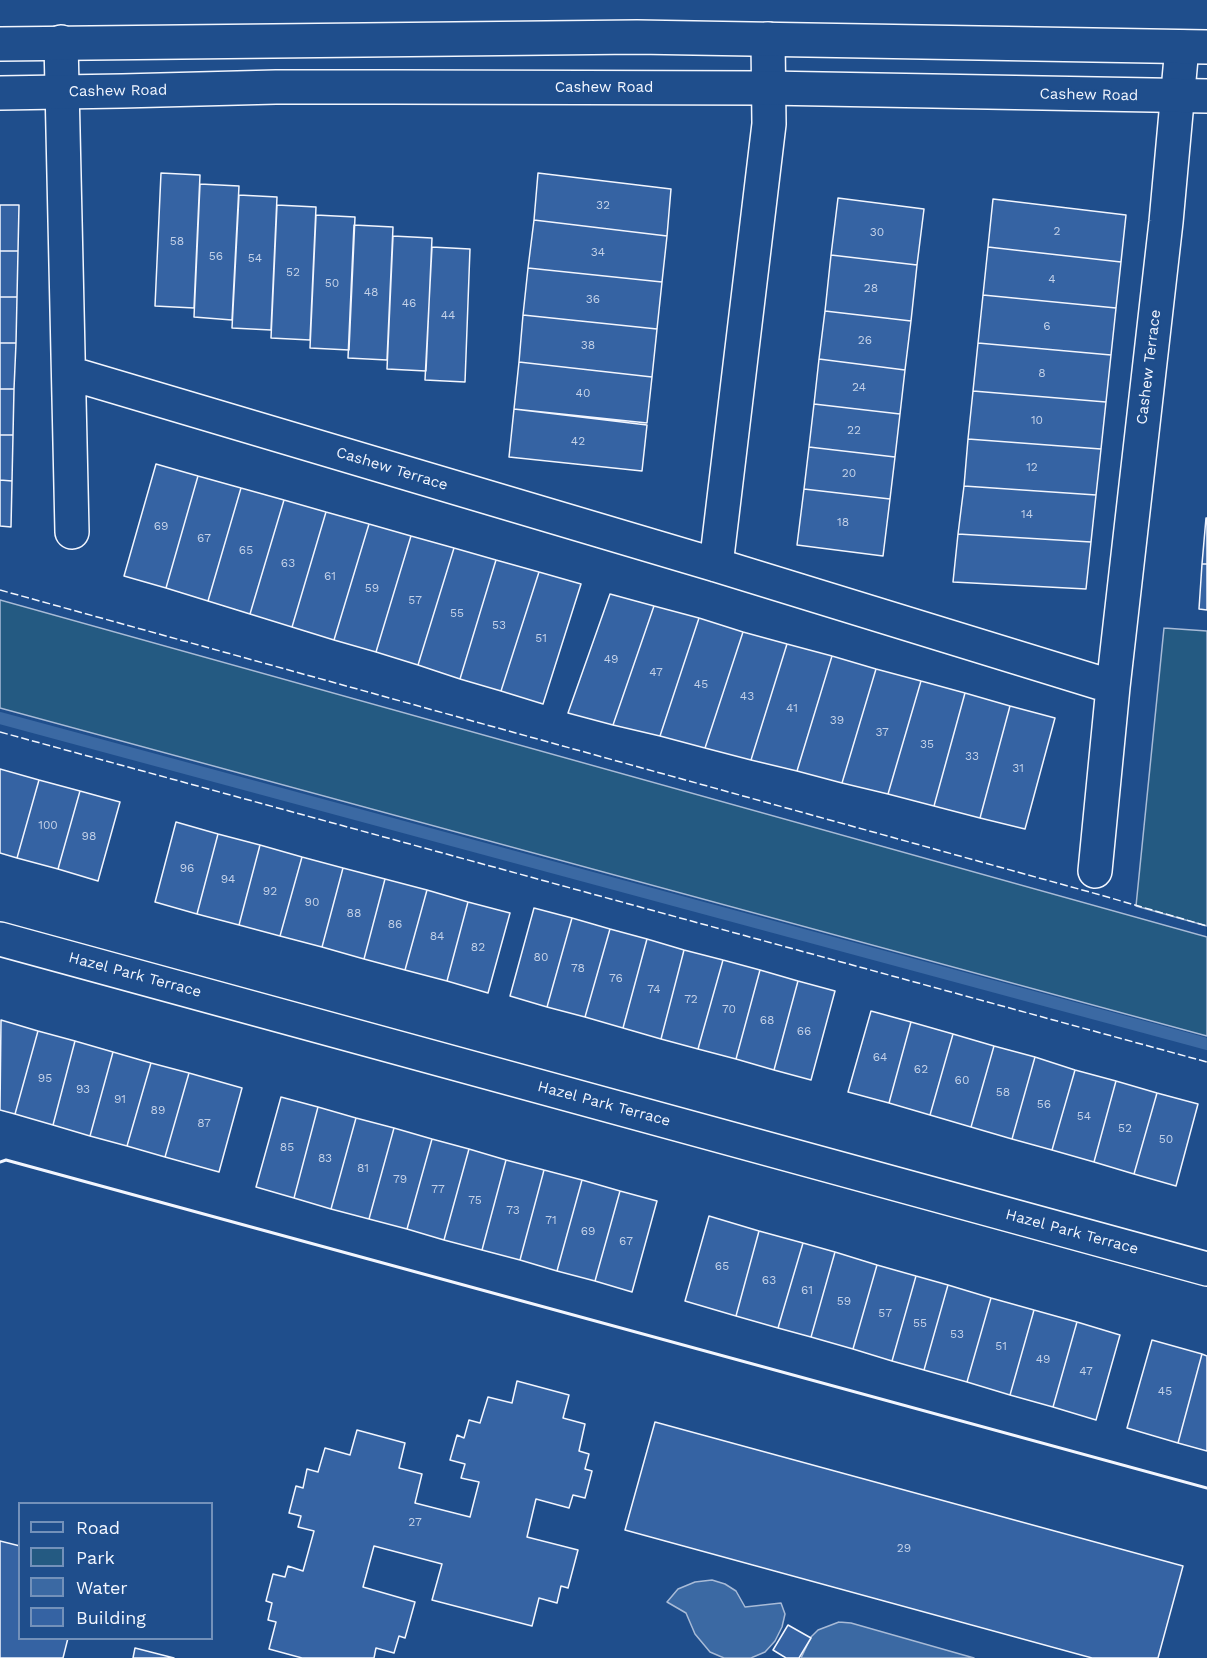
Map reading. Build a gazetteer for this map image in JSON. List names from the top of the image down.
{
  "streets": {
    "street": ["Cashew Road", "Cashew Terrace", "Hazel Park Terrace"]
  },
  "crossings": [
    ["Cashew Road", "Cashew Terrace"]
  ],
  "house_numbers": [
    "32",
    "2",
    "30",
    "58",
    "34",
    "56",
    "54",
    "52",
    "4",
    "50",
    "28",
    "48",
    "36",
    "46",
    "44",
    "6",
    "26",
    "38",
    "8",
    "24",
    "40",
    "10",
    "22",
    "42",
    "12",
    "20",
    "14",
    "18",
    "69",
    "67",
    "65",
    "63",
    "61",
    "59",
    "57",
    "55",
    "53",
    "51",
    "49",
    "47",
    "45",
    "43",
    "41",
    "39",
    "37",
    "35",
    "33",
    "31",
    "100",
    "98",
    "96",
    "94",
    "92",
    "90",
    "88",
    "86",
    "84",
    "82",
    "80",
    "78",
    "76",
    "74",
    "72",
    "70",
    "68",
    "66",
    "64",
    "62",
    "95",
    "60",
    "93",
    "58",
    "91",
    "56",
    "89",
    "54",
    "87",
    "52",
    "50",
    "85",
    "83",
    "81",
    "79",
    "77",
    "75",
    "73",
    "71",
    "69",
    "67",
    "65",
    "63",
    "61",
    "59",
    "57",
    "55",
    "53",
    "51",
    "49",
    "47",
    "45",
    "27",
    "29"
  ],
  "legend": [
    "Road",
    "Park",
    "Water",
    "Building"
  ]
}
